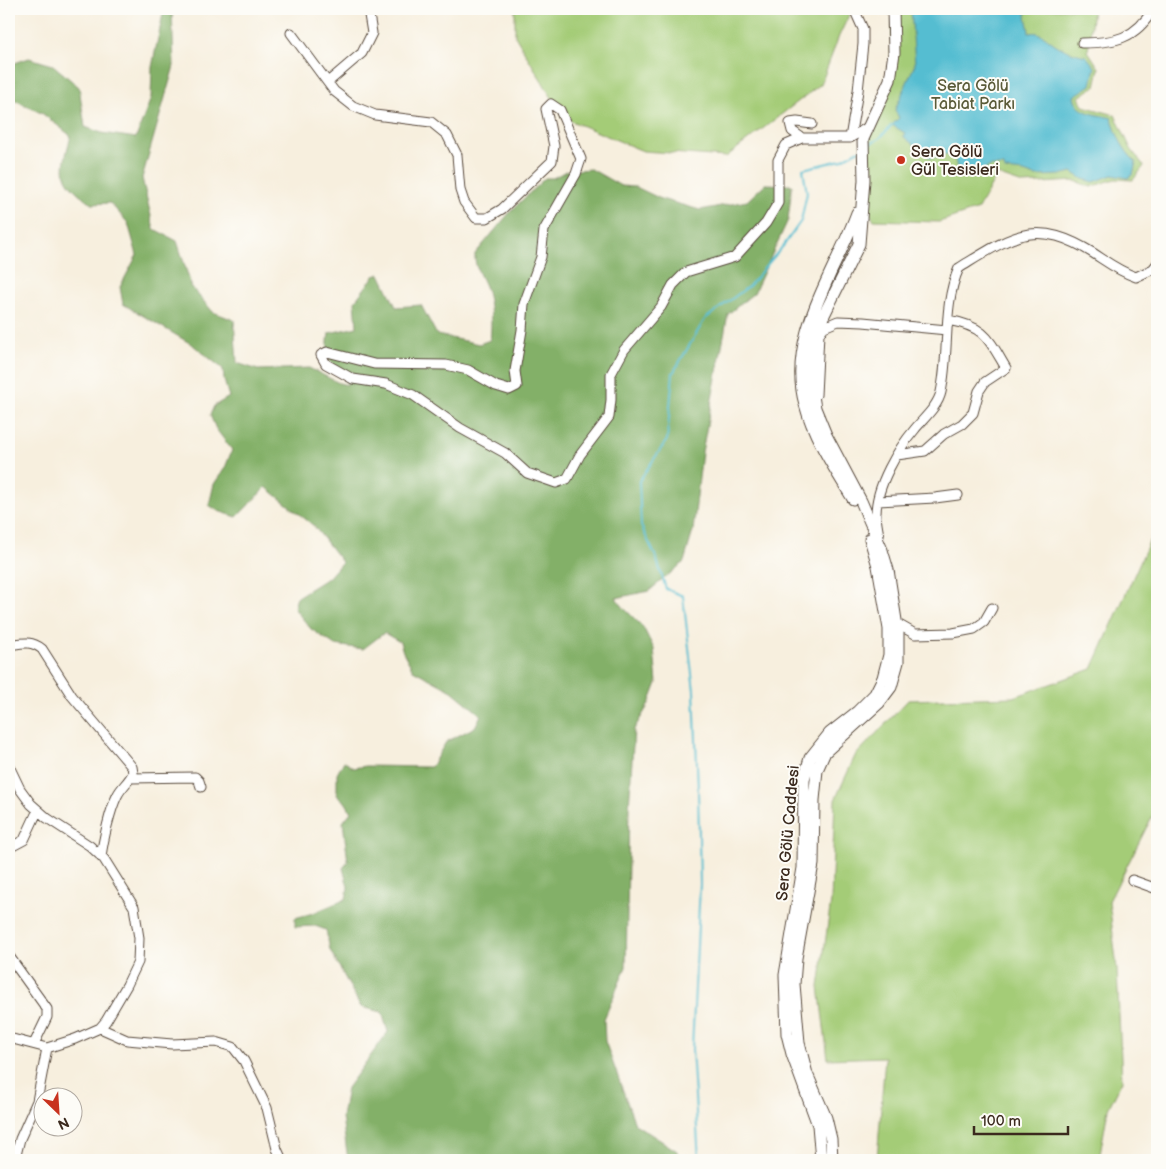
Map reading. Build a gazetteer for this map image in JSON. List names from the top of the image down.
{
  "streets": {
    "main road": ["Sera Gölü Caddesi"]
  },
  "parks": ["Sera Gölü Tabiat Parkı"],
  "places": ["Sera Gölü Gül Tesisleri"],
  "scale_bar": "100 m",
  "north": "bottom right"
}
